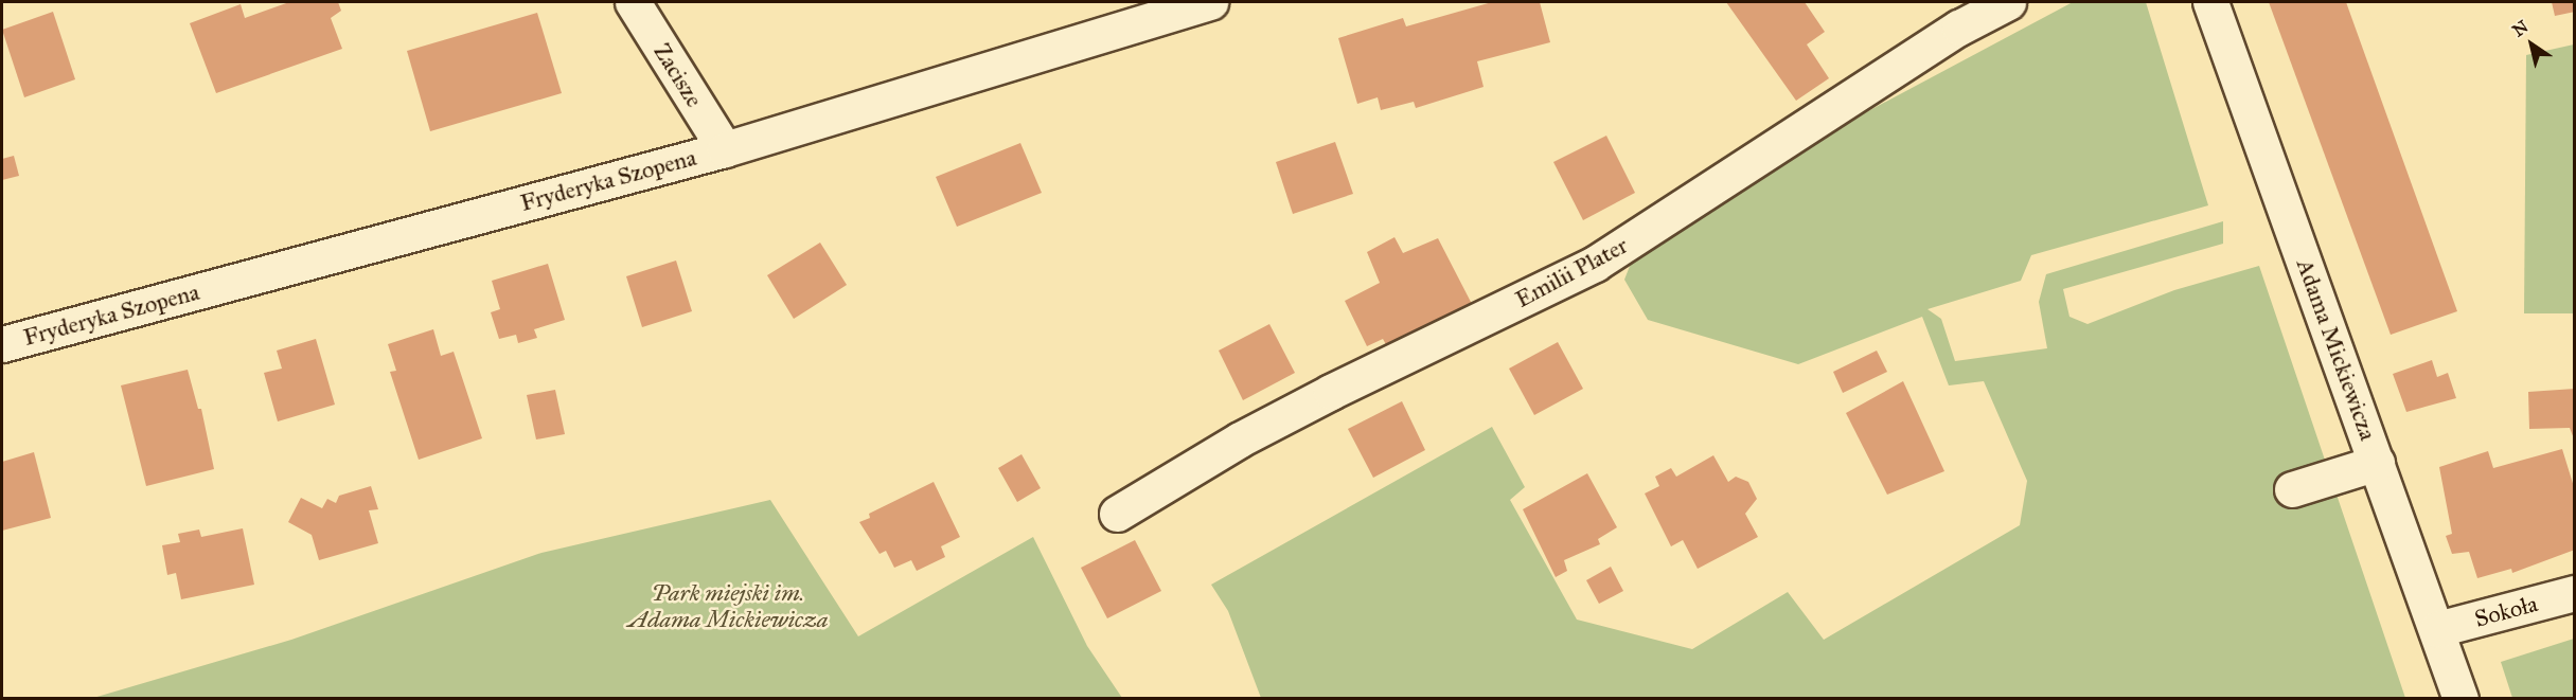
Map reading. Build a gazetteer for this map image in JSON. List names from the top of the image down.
{
  "streets": {
    "street": [
      "Zacisze",
      "Fryderyka Szopena",
      "Emilii Plater",
      "Adama Mickiewicza",
      "Sokoła"
    ]
  },
  "crossings": [
    ["Zacisze", "Fryderyka Szopena"],
    ["Adama Mickiewicza", "Sokoła"]
  ],
  "parks": ["Park miejski im. Adama Mickiewicza"],
  "north": "top left"
}
